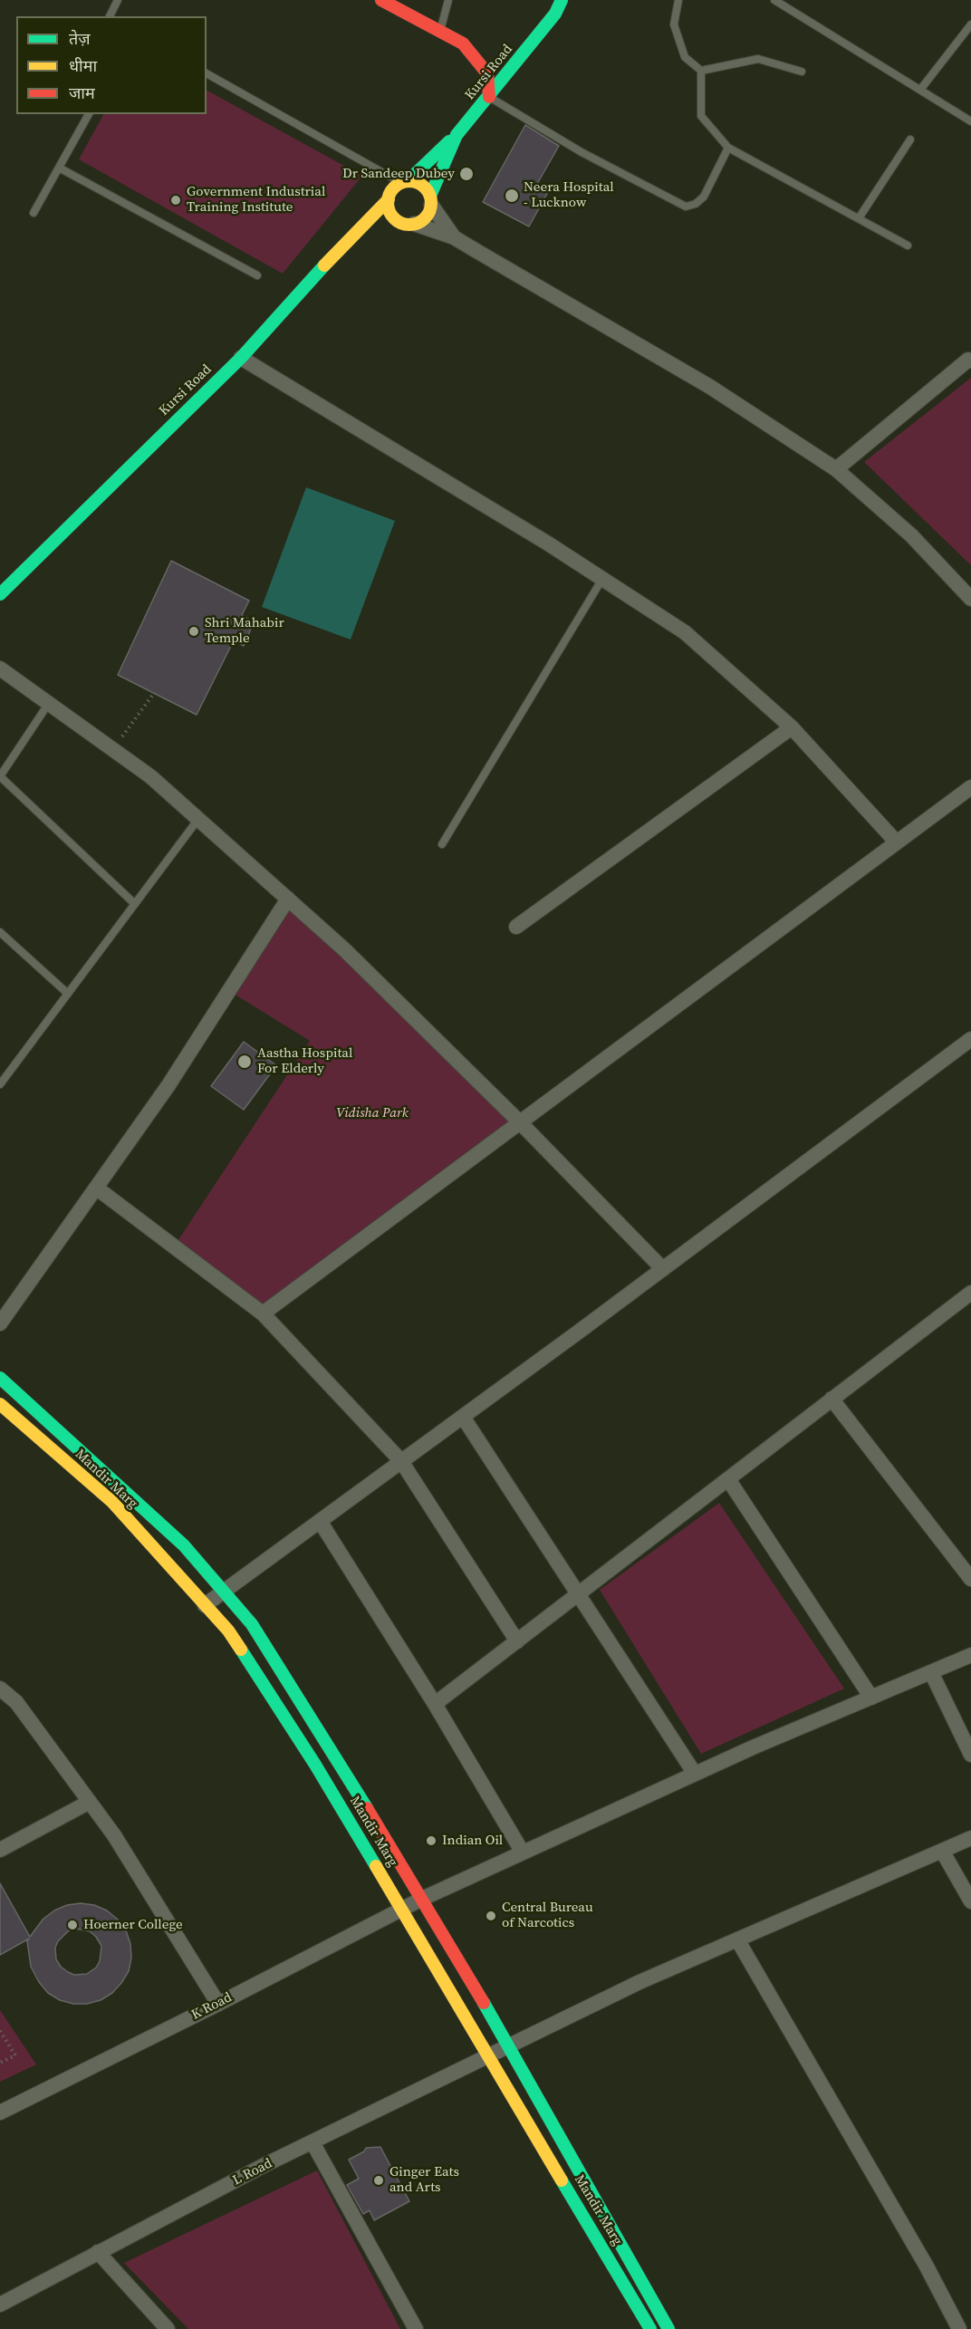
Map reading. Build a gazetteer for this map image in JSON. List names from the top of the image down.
{
  "streets": {
    "main road": ["Kursi Road", "Mandir Marg"],
    "street": ["K Road", "L Road"]
  },
  "crossings": [
    ["Mandir Marg", "K Road"],
    ["Mandir Marg", "L Road"]
  ],
  "parks": ["Vidisha Park"],
  "places": [
    "Dr Sandeep Dubey",
    "Neera Hospital - Lucknow",
    "Government Industrial Training Institute",
    "Shri Mahabir Temple",
    "Aastha Hospital For Elderly",
    "Indian Oil",
    "Central Bureau of Narcotics",
    "Hoerner College",
    "Ginger Eats and Arts"
  ],
  "legend": ["तेज़", "धीमा", "जाम"]
}
